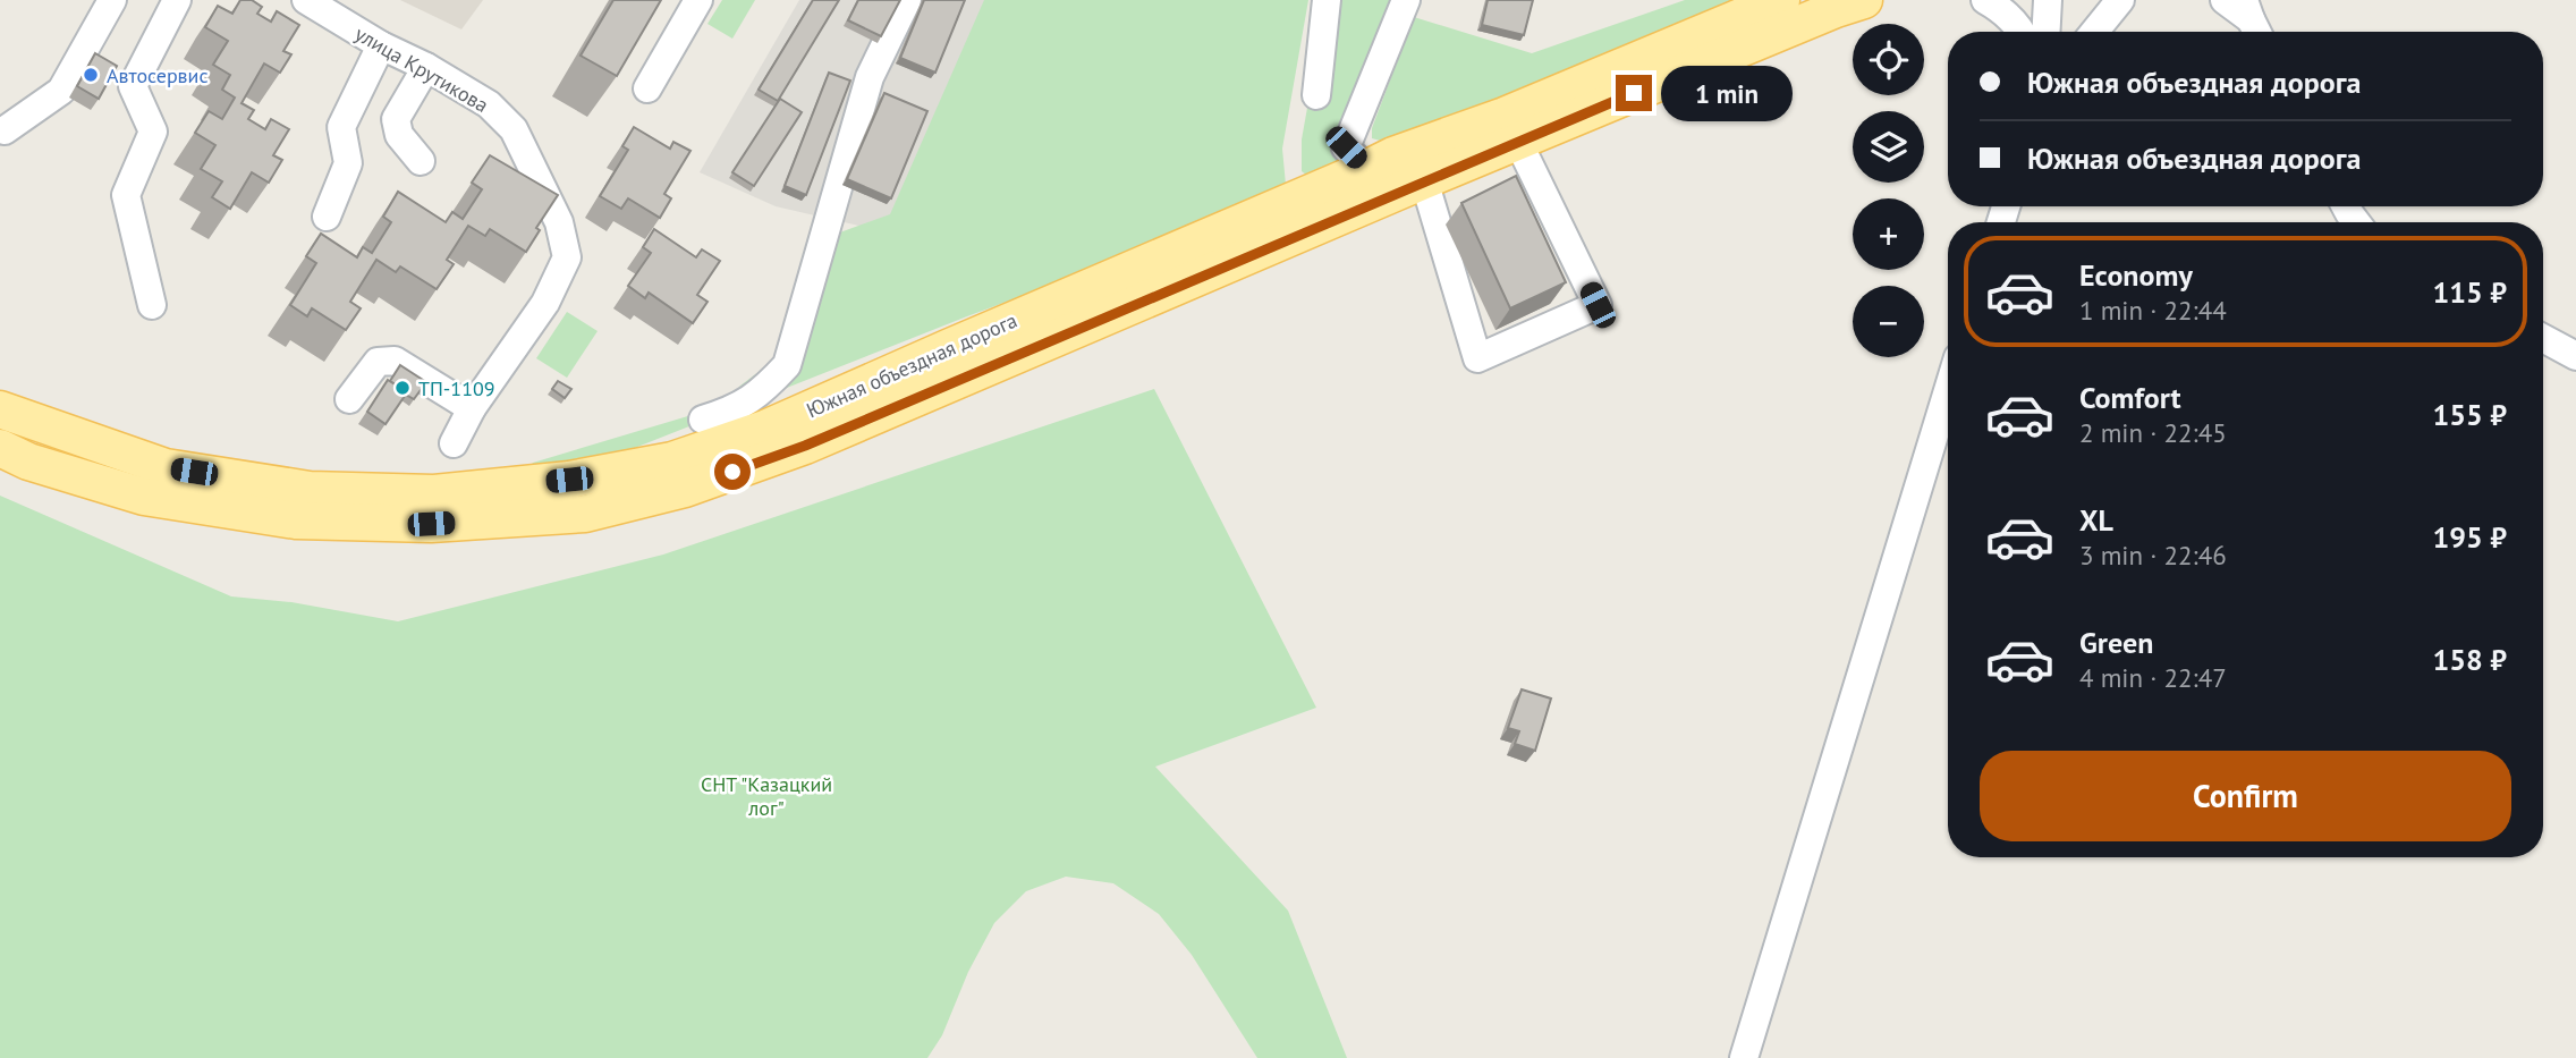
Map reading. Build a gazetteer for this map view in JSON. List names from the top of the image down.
{
  "streets": {
    "main road": ["Южная объездная дорога"],
    "street": ["улица Крутикова"]
  },
  "parks": ["СНТ \"Казацкий лог\""],
  "places": ["Автосервис", "ТП-1109"],
  "page": {
    "map_buttons": ["+", "−"],
    "banner": ["Южная объездная дорога", "Южная объездная дорога"],
    "bubble": "1 min",
    "list": [
      {
        "name": "Economy",
        "note": "1 min · 22:44",
        "value": "115 ₽"
      },
      {
        "name": "Comfort",
        "note": "2 min · 22:45",
        "value": "155 ₽"
      },
      {
        "name": "XL",
        "note": "3 min · 22:46",
        "value": "195 ₽"
      },
      {
        "name": "Green",
        "note": "4 min · 22:47",
        "value": "158 ₽"
      }
    ],
    "buttons": "Confirm"
  }
}
